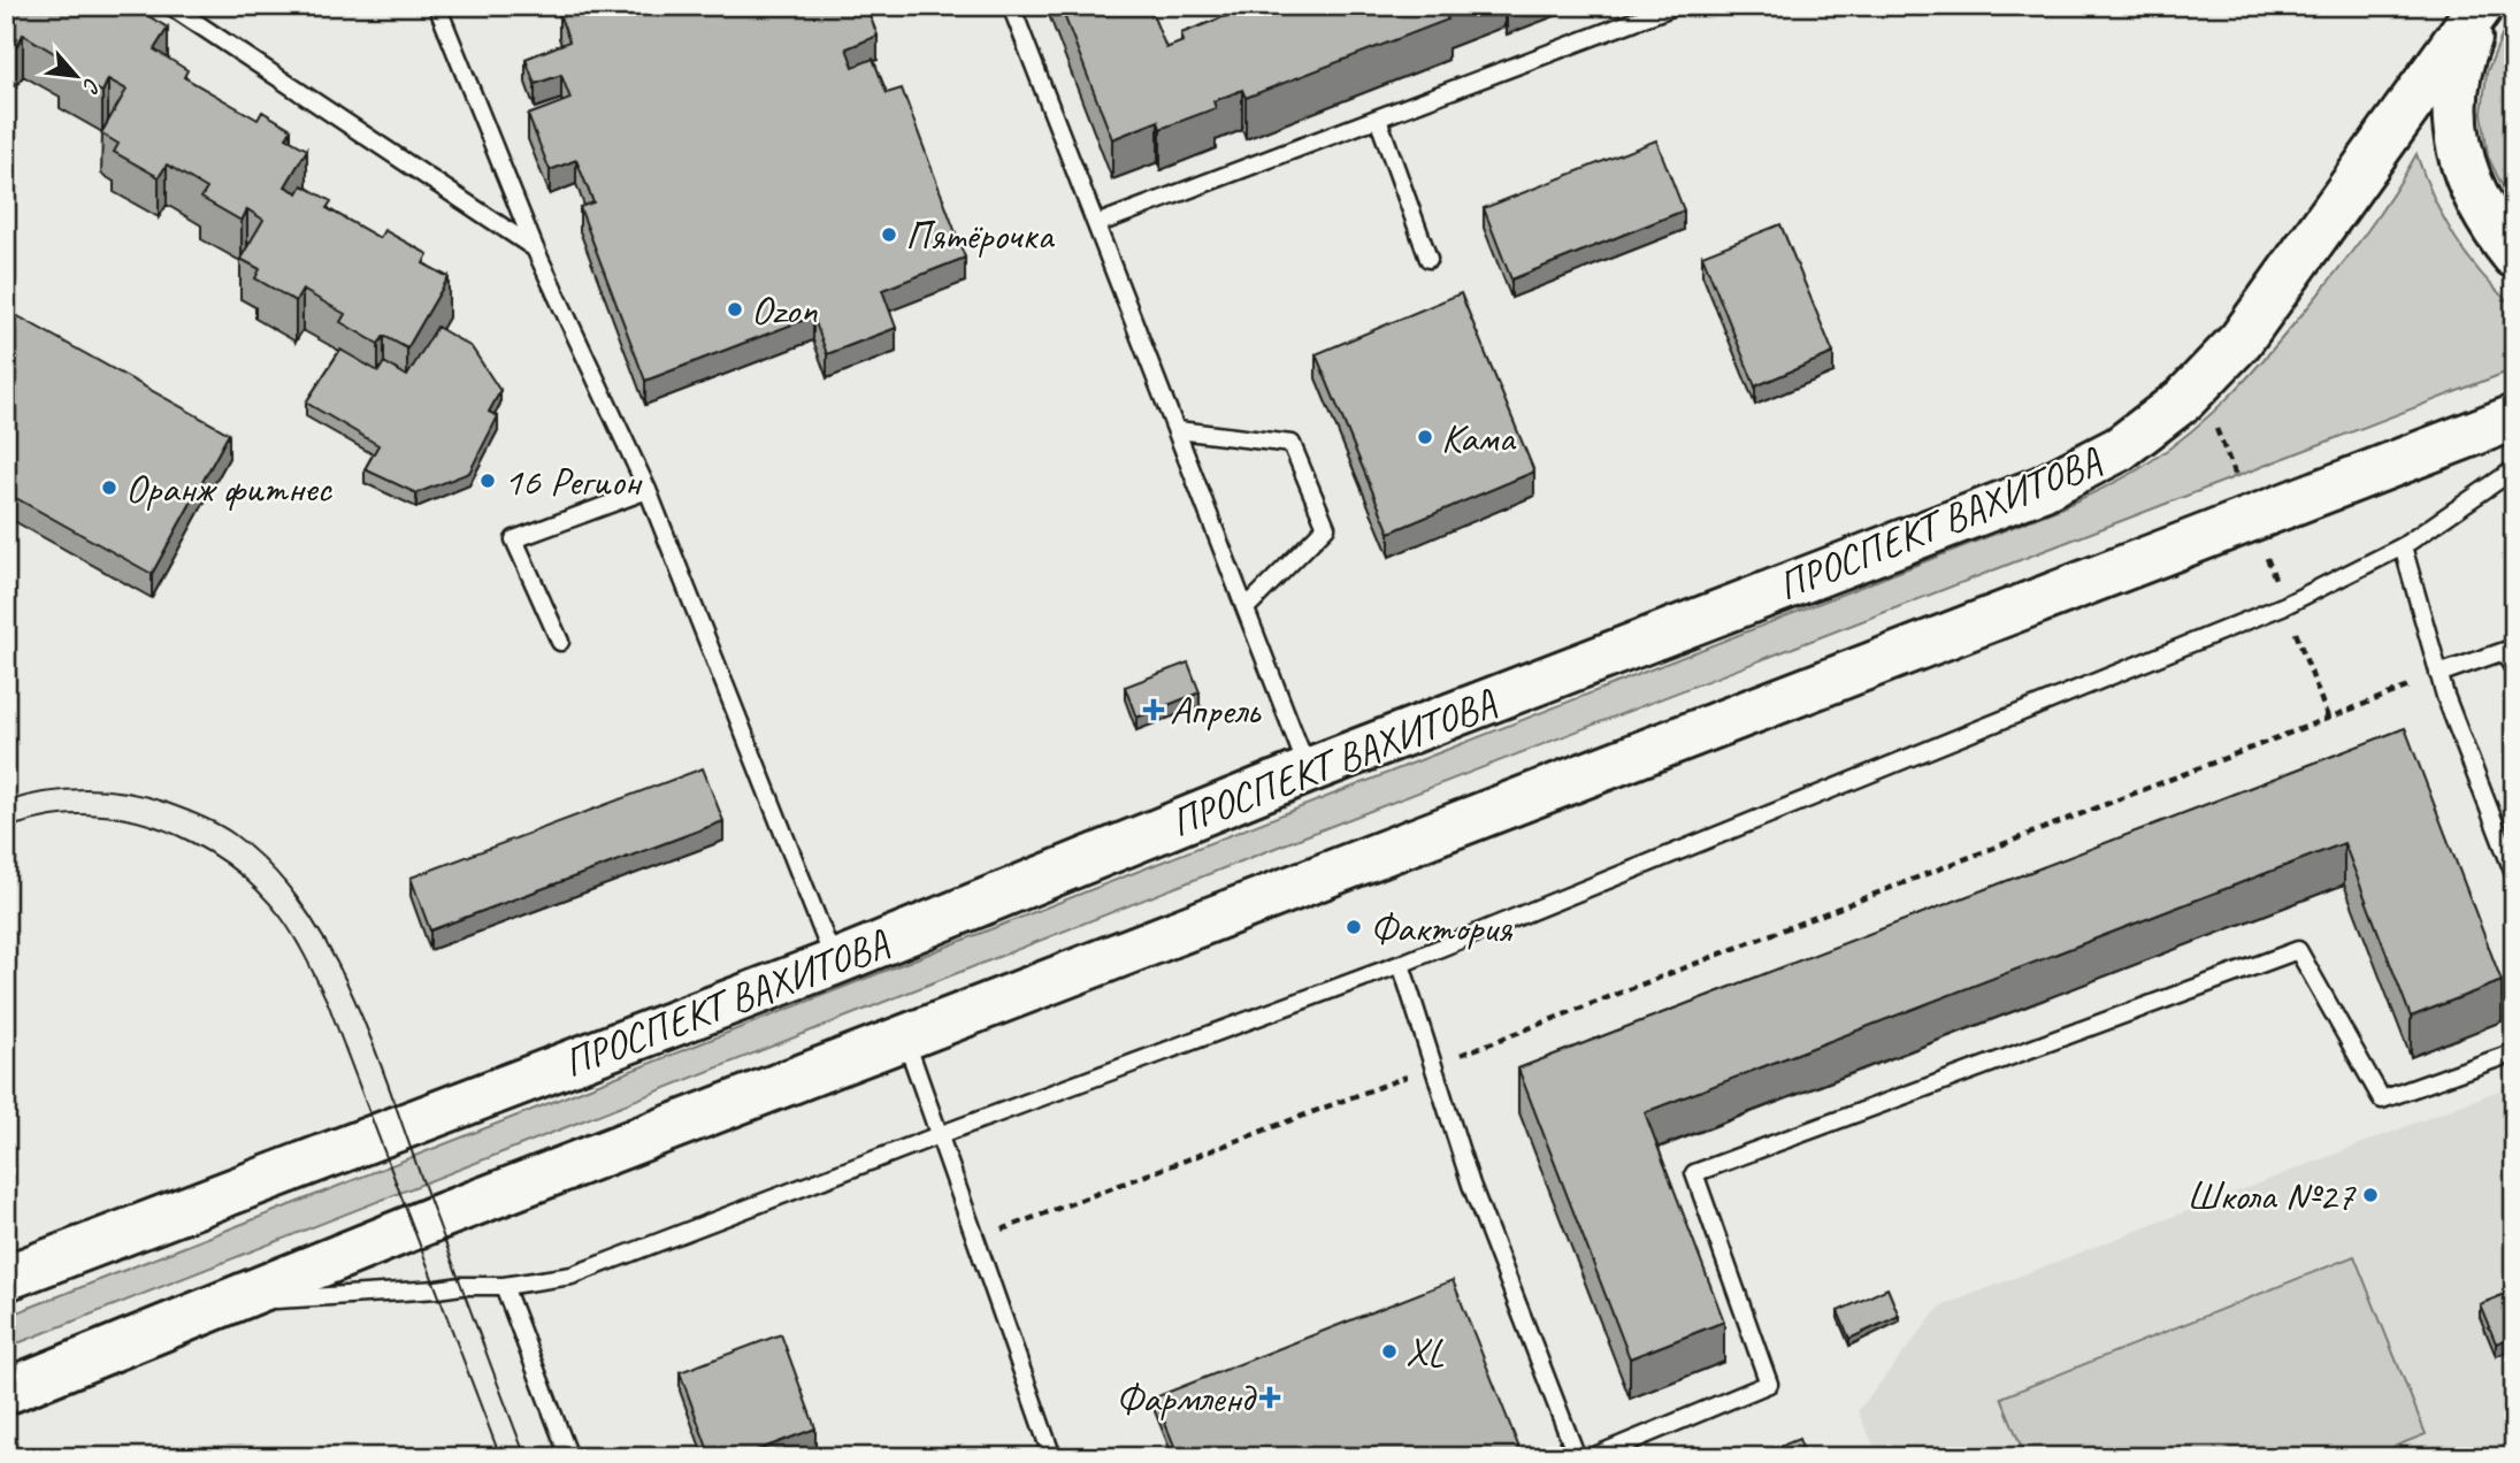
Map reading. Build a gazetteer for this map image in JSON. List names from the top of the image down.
{
  "streets": {
    "main road": ["ПРОСПЕКТ ВАХИТОВА"]
  },
  "places": {
    "other": [
      "Пятёрочка",
      "Ozon",
      "Кама",
      "16 Регион",
      "Оранж фитнес",
      "Фактория",
      "Школа №27",
      "XL"
    ],
    "health": ["Апрель", "Фармленд"]
  },
  "north": "bottom right"
}
